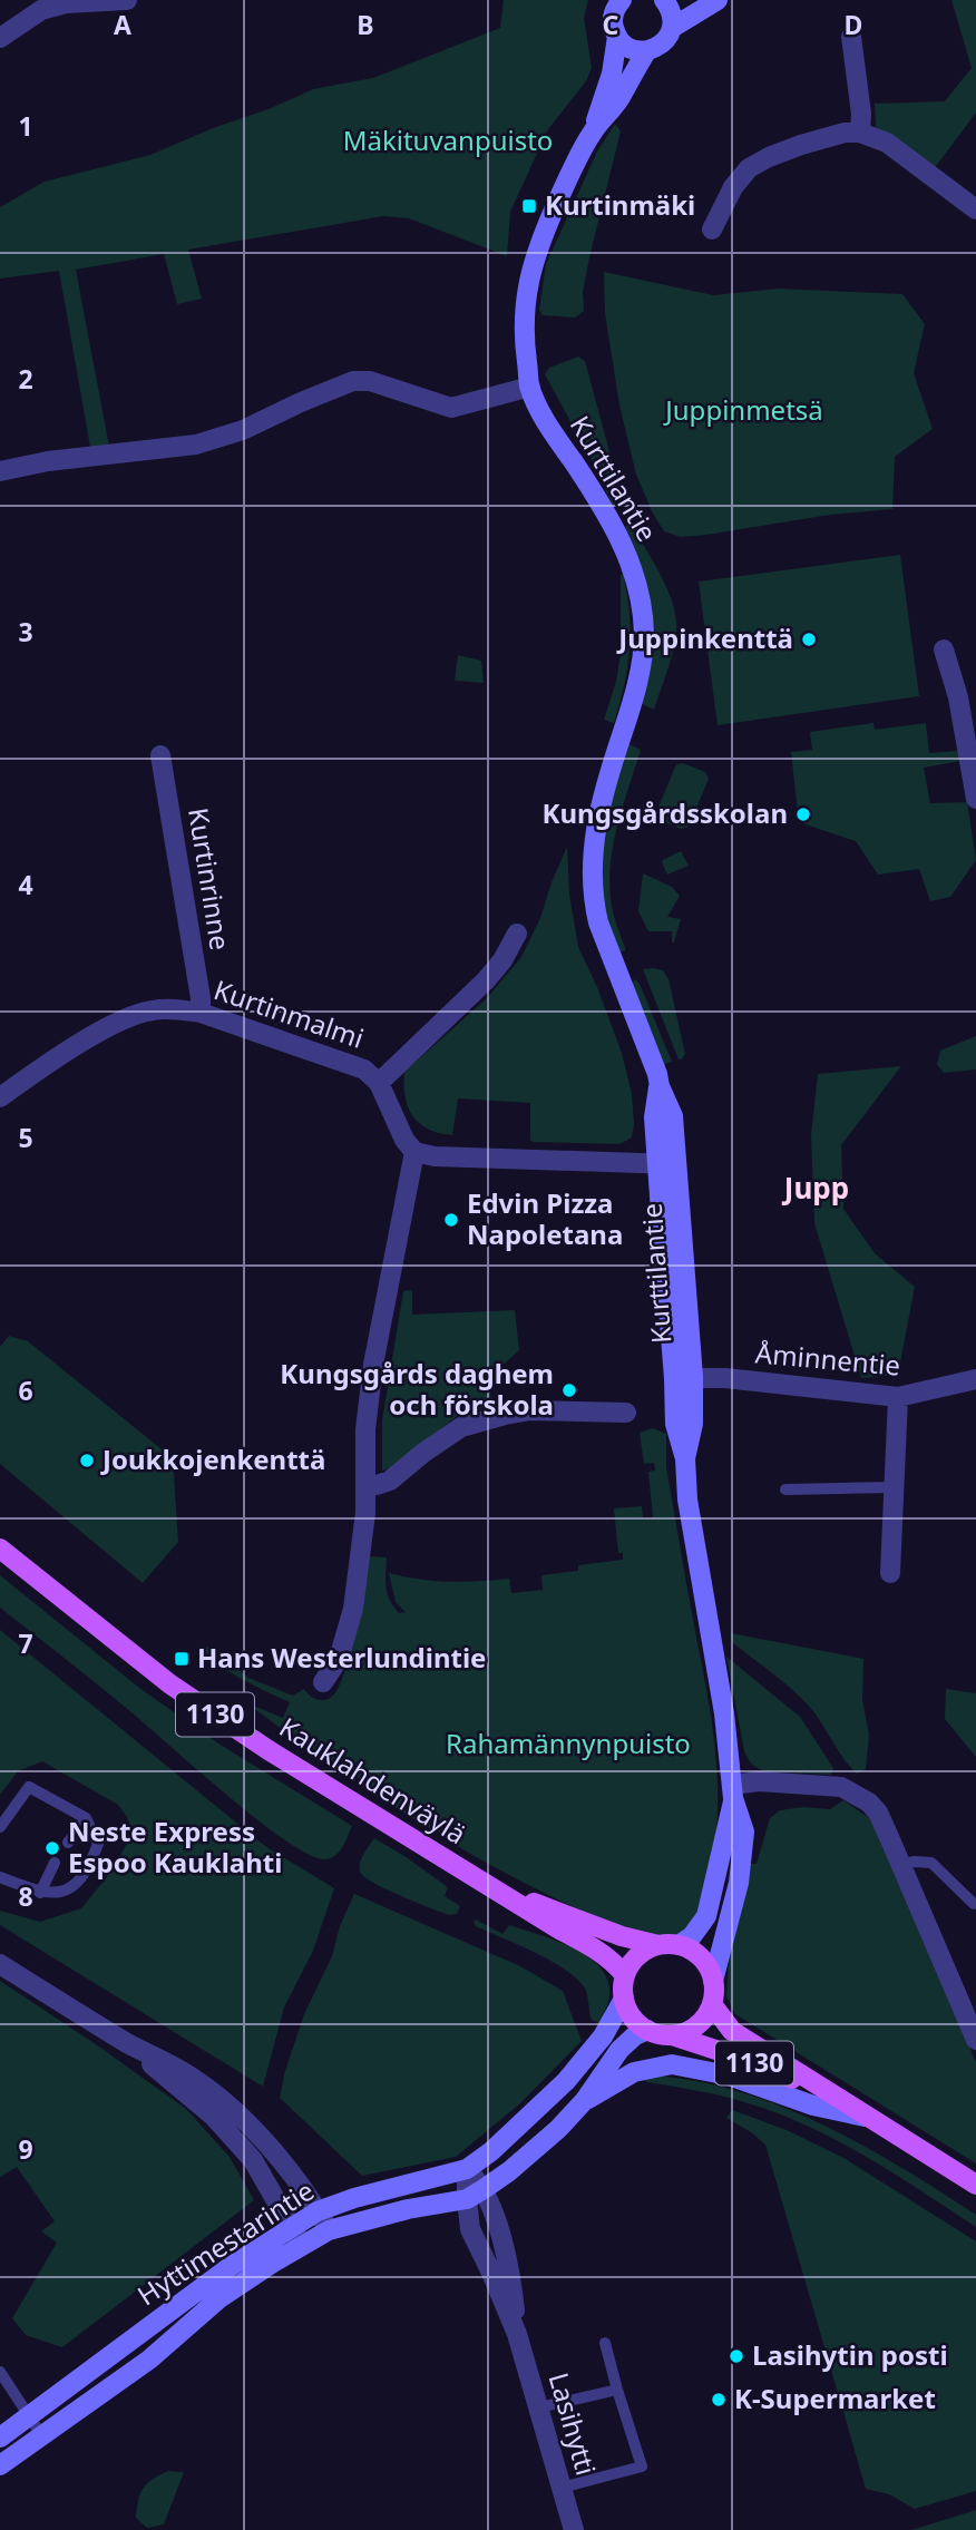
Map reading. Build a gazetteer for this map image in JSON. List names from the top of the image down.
{
  "streets": {
    "main road": ["1130", "Kauklahdenväylä"],
    "street": [
      "Kurttilantie",
      "Kurtinrinne",
      "Kurtinmalmi",
      "Åminnentie",
      "Hyttimestarintie",
      "Lasihytti"
    ]
  },
  "crossings": [
    ["Kurttilantie", "Åminnentie"],
    ["Kurttilantie", "1130"],
    ["Kurttilantie", "Kauklahdenväylä"],
    ["Kurttilantie", "Hyttimestarintie"],
    ["Kurtinrinne", "Kurtinmalmi"],
    ["1130", "Kauklahdenväylä"],
    ["1130", "Hyttimestarintie"],
    ["Kauklahdenväylä", "Hyttimestarintie"],
    ["Hyttimestarintie", "Lasihytti"]
  ],
  "districts": ["Jupp"],
  "parks": ["Mäkituvanpuisto", "Juppinmetsä", "Rahamännynpuisto"],
  "places": {
    "transit": ["Kurtinmäki", "Hans Westerlundintie"],
    "other": [
      "Juppinkenttä",
      "Kungsgårdsskolan",
      "Edvin Pizza Napoletana",
      "Kungsgårds daghem och förskola",
      "Joukkojenkenttä",
      "Neste Express Espoo Kauklahti",
      "Lasihytin posti",
      "K-Supermarket"
    ]
  },
  "grid": {
    "columns": [
      "A",
      "B",
      "C",
      "D"
    ],
    "rows": [
      "1",
      "2",
      "3",
      "4",
      "5",
      "6",
      "7",
      "8",
      "9"
    ]
  }
}
